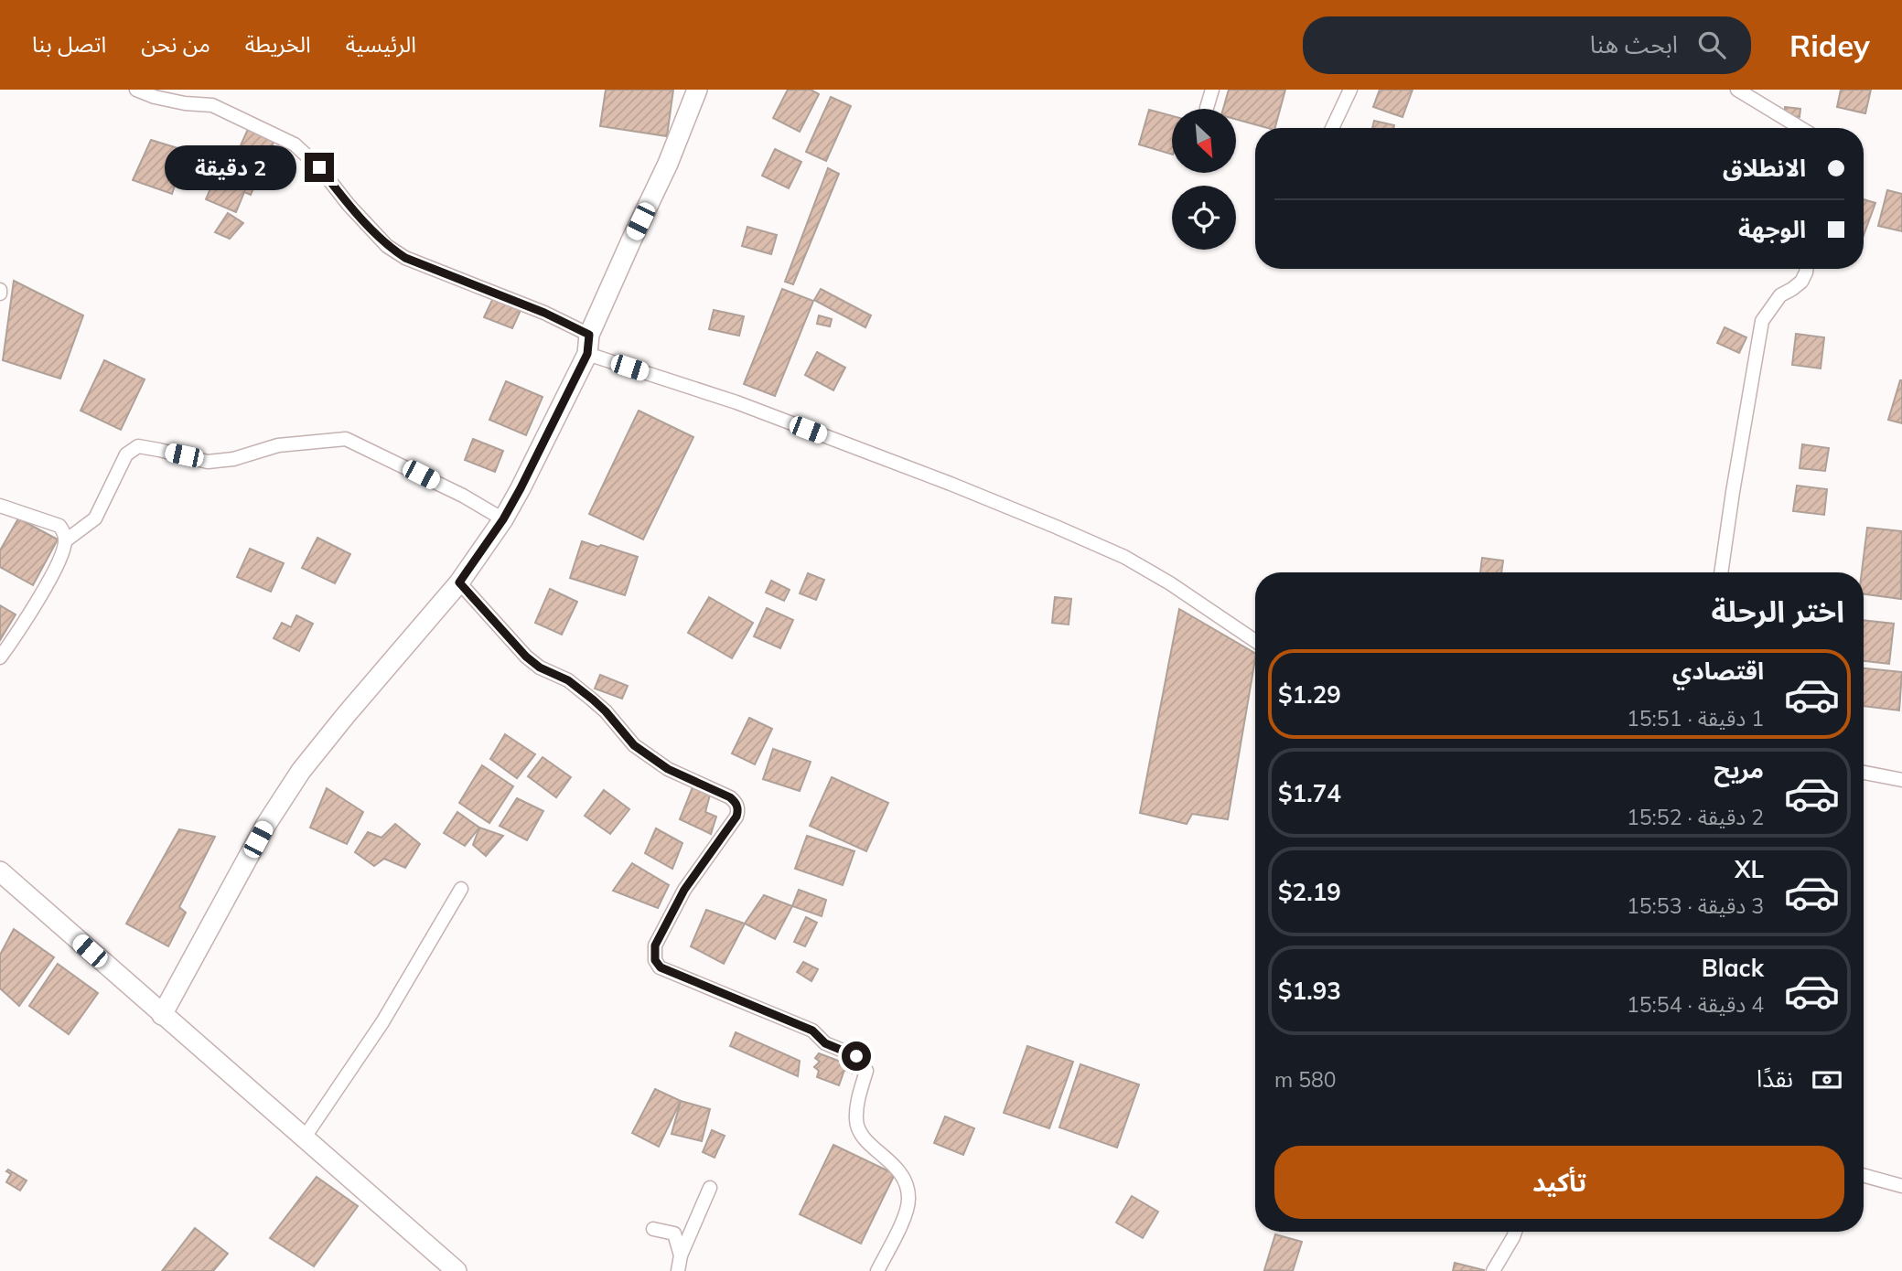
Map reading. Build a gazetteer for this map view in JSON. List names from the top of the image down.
{
  "north": "bottom right",
  "page": {
    "header": "Ridey",
    "search": "ابحث هنا",
    "nav": [
      "الرئيسية",
      "الخريطة",
      "من نحن",
      "اتصل بنا"
    ],
    "banner": ["الانطلاق", "الوجهة"],
    "bubble": "2 دقيقة",
    "heading": "اختر الرحلة",
    "list": [
      {
        "name": "اقتصادي",
        "note": "1 دقيقة · 15:51",
        "value": "$1.29"
      },
      {
        "name": "مريح",
        "note": "2 دقيقة · 15:52",
        "value": "$1.74"
      },
      {
        "name": "XL",
        "note": "3 دقيقة · 15:53",
        "value": "$2.19"
      },
      {
        "name": "Black",
        "note": "4 دقيقة · 15:54",
        "value": "$1.93"
      }
    ],
    "pay": ["نقدًا", "580 m"],
    "buttons": "تأكيد"
  }
}
